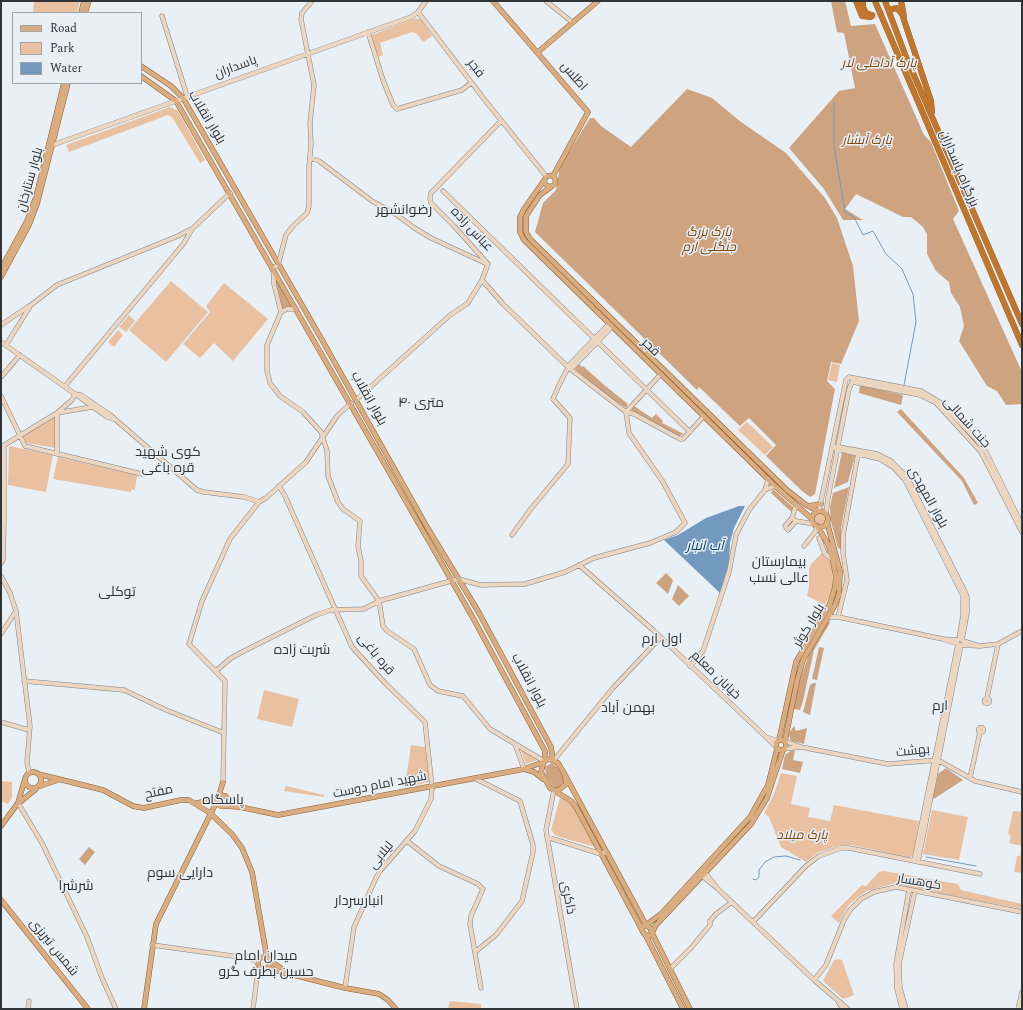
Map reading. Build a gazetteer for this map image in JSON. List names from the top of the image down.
{
  "streets": {
    "highway": ["بزرگراه پاسداران"],
    "main road": [
      "فجر",
      "اطلس",
      "بلوار انقلاب",
      "بلوار ستارخان",
      "بلوار کوثر",
      "شهید امام دوست",
      "مفتح",
      "شمس تبریزی"
    ],
    "street": [
      "پاسداران",
      "عباس زاده",
      "جنت شمالی",
      "بلوار المهدی",
      "قره باغی",
      "خیابان معلم",
      "بهشت",
      "لیلابی",
      "کوهسار",
      "ذاکری"
    ]
  },
  "crossings": [
    ["پاسداران", "فجر"],
    ["پاسداران", "بلوار انقلاب"],
    ["پاسداران", "بلوار ستارخان"],
    ["فجر", "عباس زاده"],
    ["فجر", "بلوار کوثر"],
    ["بلوار انقلاب", "عباس زاده"],
    ["بلوار انقلاب", "شهید امام دوست"],
    ["عباس زاده", "قره باغی"],
    ["بلوار المهدی", "بهشت"],
    ["بلوار کوثر", "خیابان معلم"],
    ["قره باغی", "شهید امام دوست"],
    ["قره باغی", "لیلابی"],
    ["شهید امام دوست", "لیلابی"]
  ],
  "districts": [
    "رضوانشهر",
    "۴۰ متری",
    "کوی شهید قره باغی",
    "بیمارستان عالی نسب",
    "توکلی",
    "اول ارم",
    "شربت زاده",
    "ارم",
    "بهمن آباد",
    "پاسگاه",
    "دارایی سوم",
    "شرشرا",
    "انبارسردار",
    "میدان امام حسین بطرف گرو"
  ],
  "water": ["آب انبار"],
  "parks": [
    "پارک آداخلی لار",
    "پارک آبشار",
    "پارک بزرگ جنگلی ارم",
    "پارک میلاد"
  ],
  "legend": ["Road", "Park", "Water"]
}
